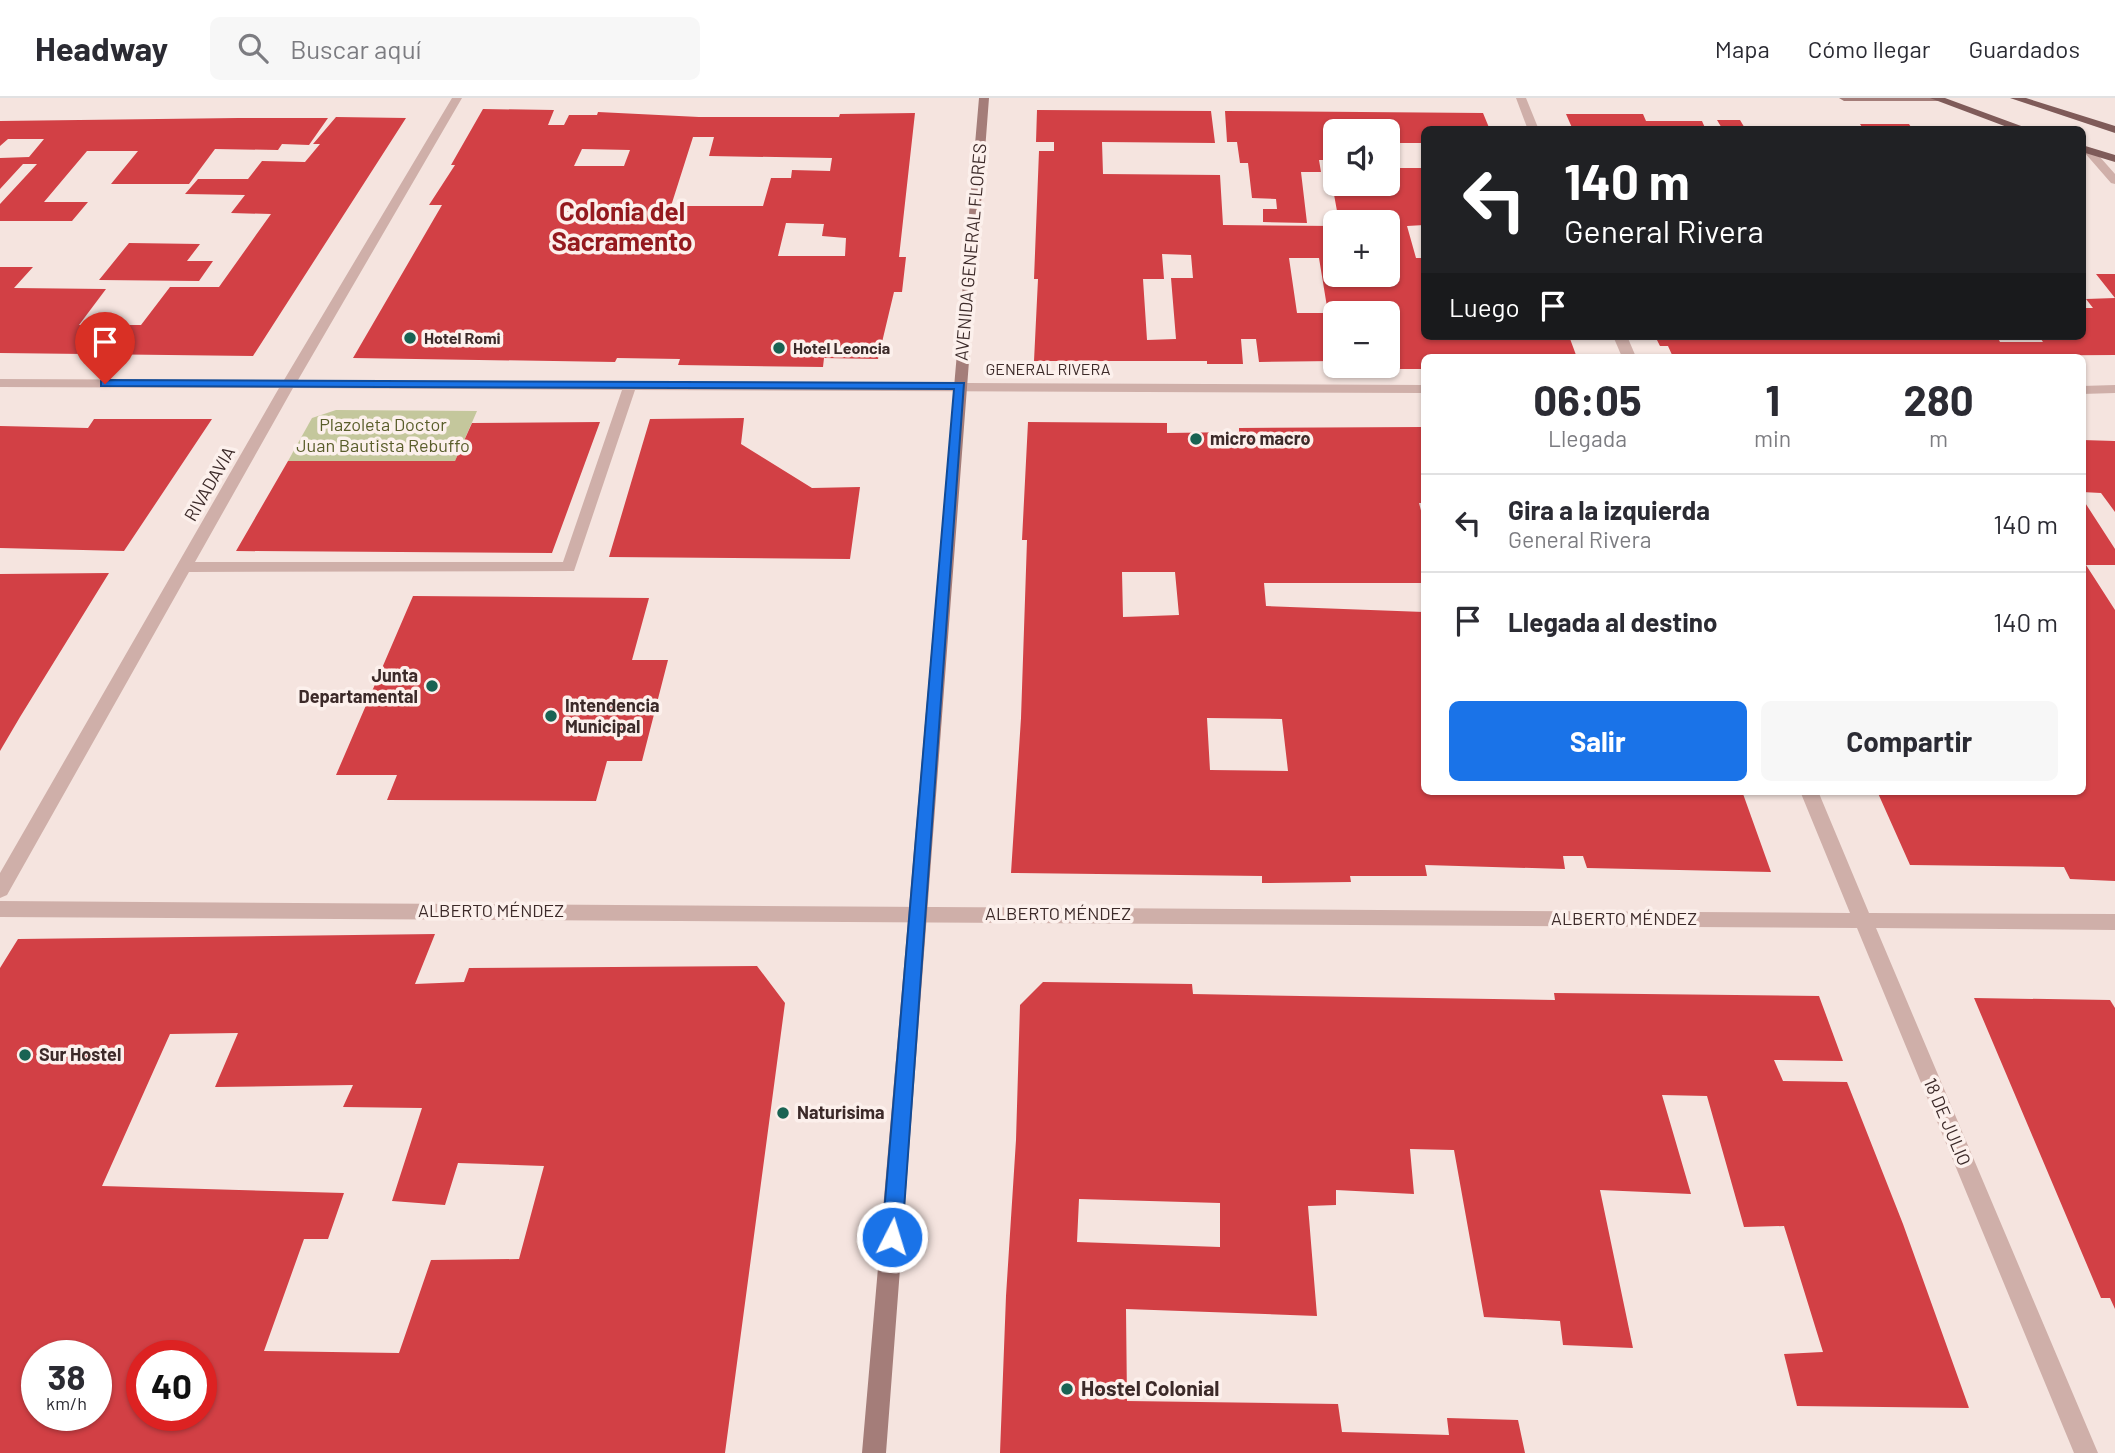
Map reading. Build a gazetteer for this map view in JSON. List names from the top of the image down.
{
  "streets": {
    "street": [
      "AVENIDA GENERAL FLORES",
      "GENERAL RIVERA",
      "RIVADAVIA",
      "ALBERTO MÉNDEZ",
      "18 DE JULIO"
    ]
  },
  "crossings": [
    ["AVENIDA GENERAL FLORES", "GENERAL RIVERA"],
    ["AVENIDA GENERAL FLORES", "ALBERTO MÉNDEZ"],
    ["GENERAL RIVERA", "RIVADAVIA"],
    ["ALBERTO MÉNDEZ", "18 DE JULIO"]
  ],
  "districts": ["Colonia del Sacramento"],
  "parks": ["Plazoleta Doctor Juan Bautista Rebuffo"],
  "places": [
    "Hotel Romi",
    "Hotel Leoncia",
    "micro macro",
    "Junta Departamental",
    "Intendencia Municipal",
    "Sur Hostel",
    "Naturisima",
    "Hostel Colonial"
  ],
  "page": {
    "header": "Headway",
    "search": "Buscar aquí",
    "nav": ["Mapa", "Cómo llegar", "Guardados"],
    "map_buttons": ["+", "−"],
    "turn": ["140 m", "General Rivera"],
    "then": "Luego",
    "eta": [
      "06:05",
      "Llegada",
      "1",
      "min",
      "280",
      "m"
    ],
    "list": [
      {
        "name": "Gira a la izquierda",
        "note": "General Rivera",
        "value": "140 m"
      },
      {
        "name": "Llegada al destino",
        "value": "140 m"
      }
    ],
    "buttons": ["Salir", "Compartir"],
    "speed": "38 km/h",
    "limit": "40"
  }
}
